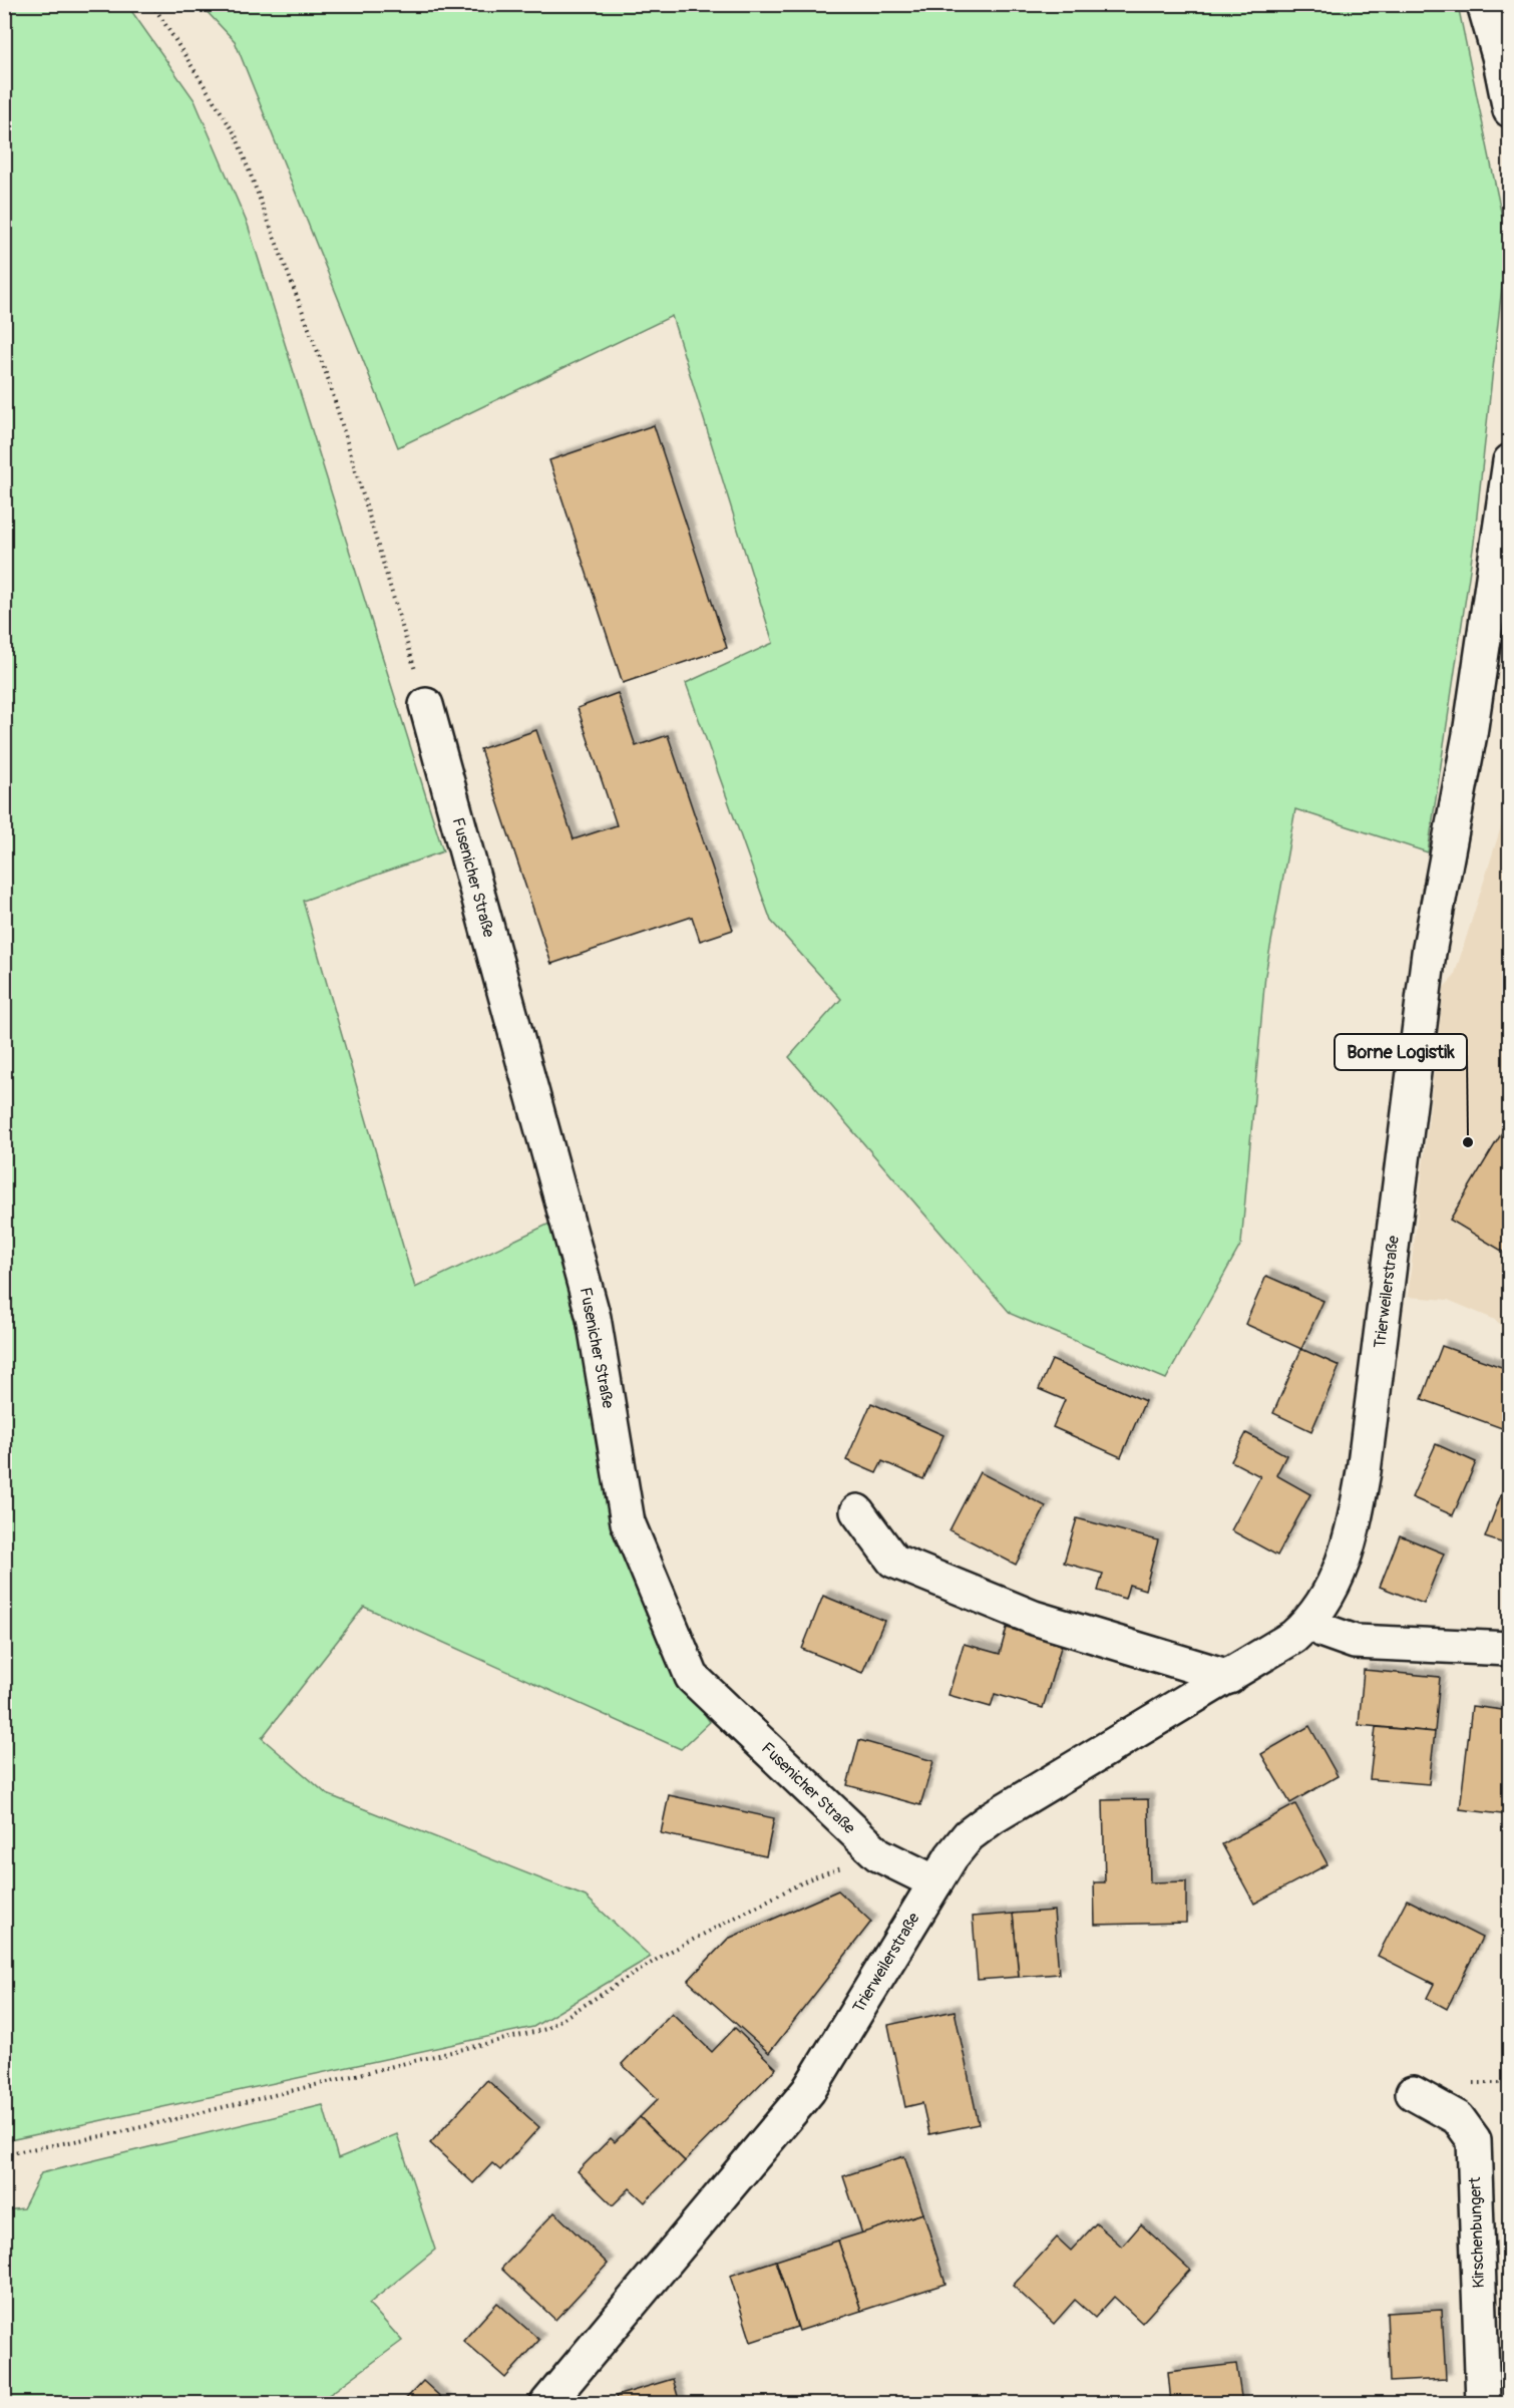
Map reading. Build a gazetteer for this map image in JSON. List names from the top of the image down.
{
  "streets": {
    "street": ["Fusenicher Straße", "Trierweilerstraße", "Kirschenbungert"]
  },
  "crossings": [
    ["Fusenicher Straße", "Trierweilerstraße"]
  ],
  "places": ["Borne Logistik"]
}
